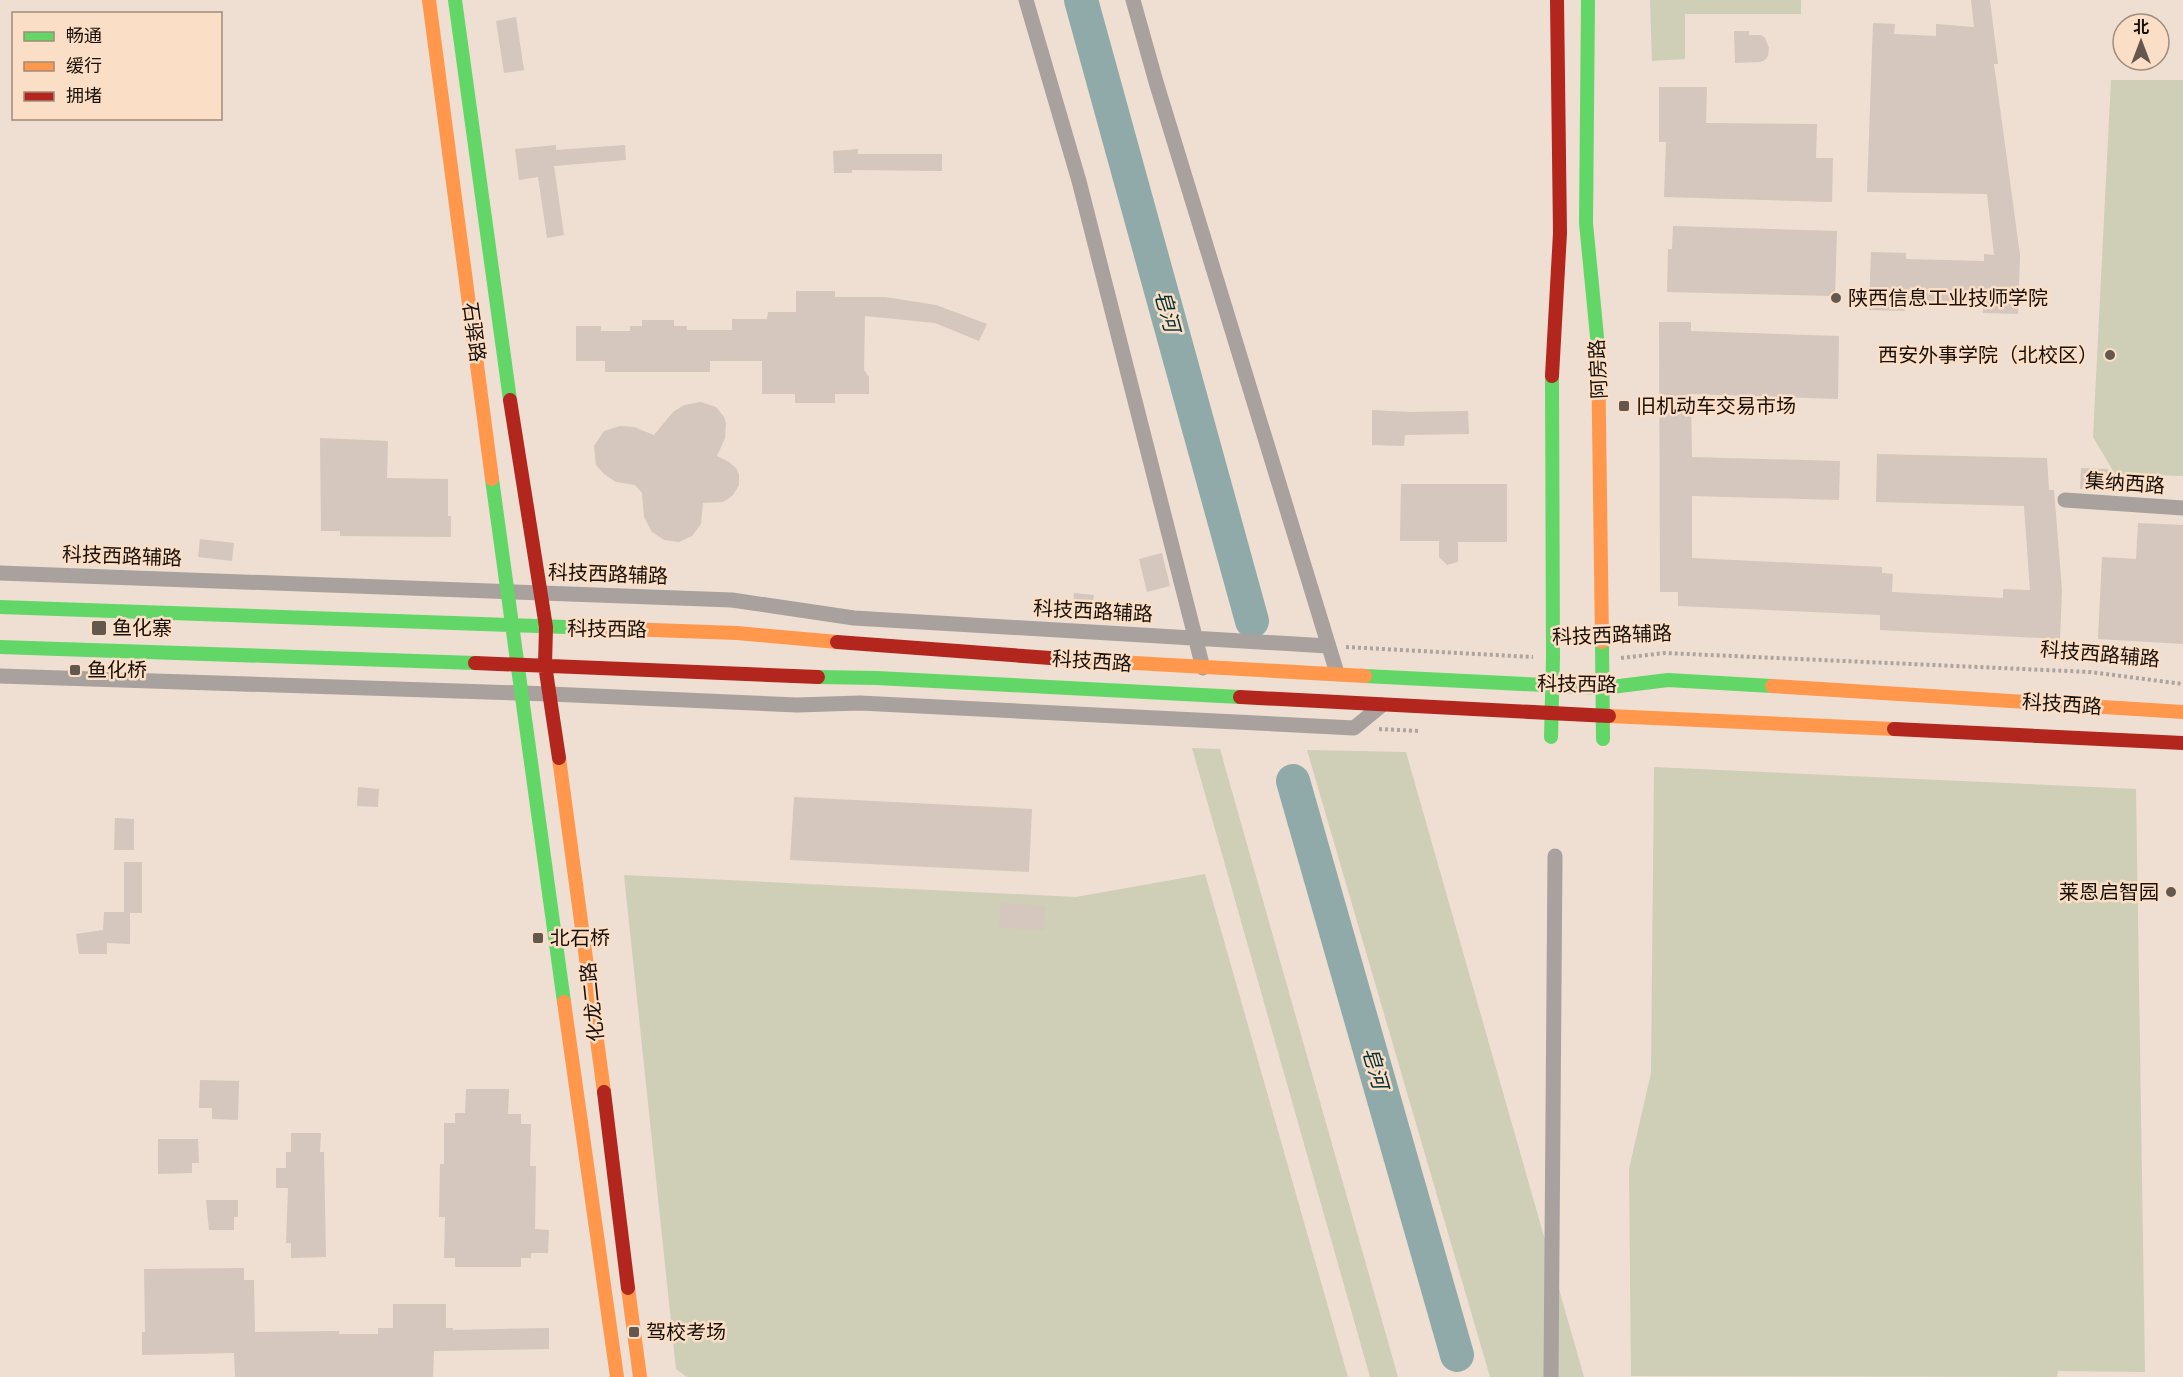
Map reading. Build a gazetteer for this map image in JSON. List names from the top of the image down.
{
  "streets": {
    "main road": [
      "石驿路",
      "阿房路",
      "科技西路",
      "化龙二路"
    ],
    "street": ["集纳西路", "科技西路辅路"]
  },
  "crossings": [
    ["石驿路", "科技西路辅路"],
    ["石驿路", "科技西路"],
    ["石驿路", "化龙二路"],
    ["阿房路", "科技西路辅路"],
    ["阿房路", "科技西路"],
    ["科技西路", "化龙二路"]
  ],
  "water": ["皂河"],
  "places": {
    "other": ["陕西信息工业技师学院", "西安外事学院（北校区）", "莱恩启智园"],
    "transit": [
      "旧机动车交易市场",
      "鱼化寨",
      "鱼化桥",
      "北石桥",
      "驾校考场"
    ]
  },
  "legend": ["畅通", "缓行", "拥堵"],
  "north": "top"
}
